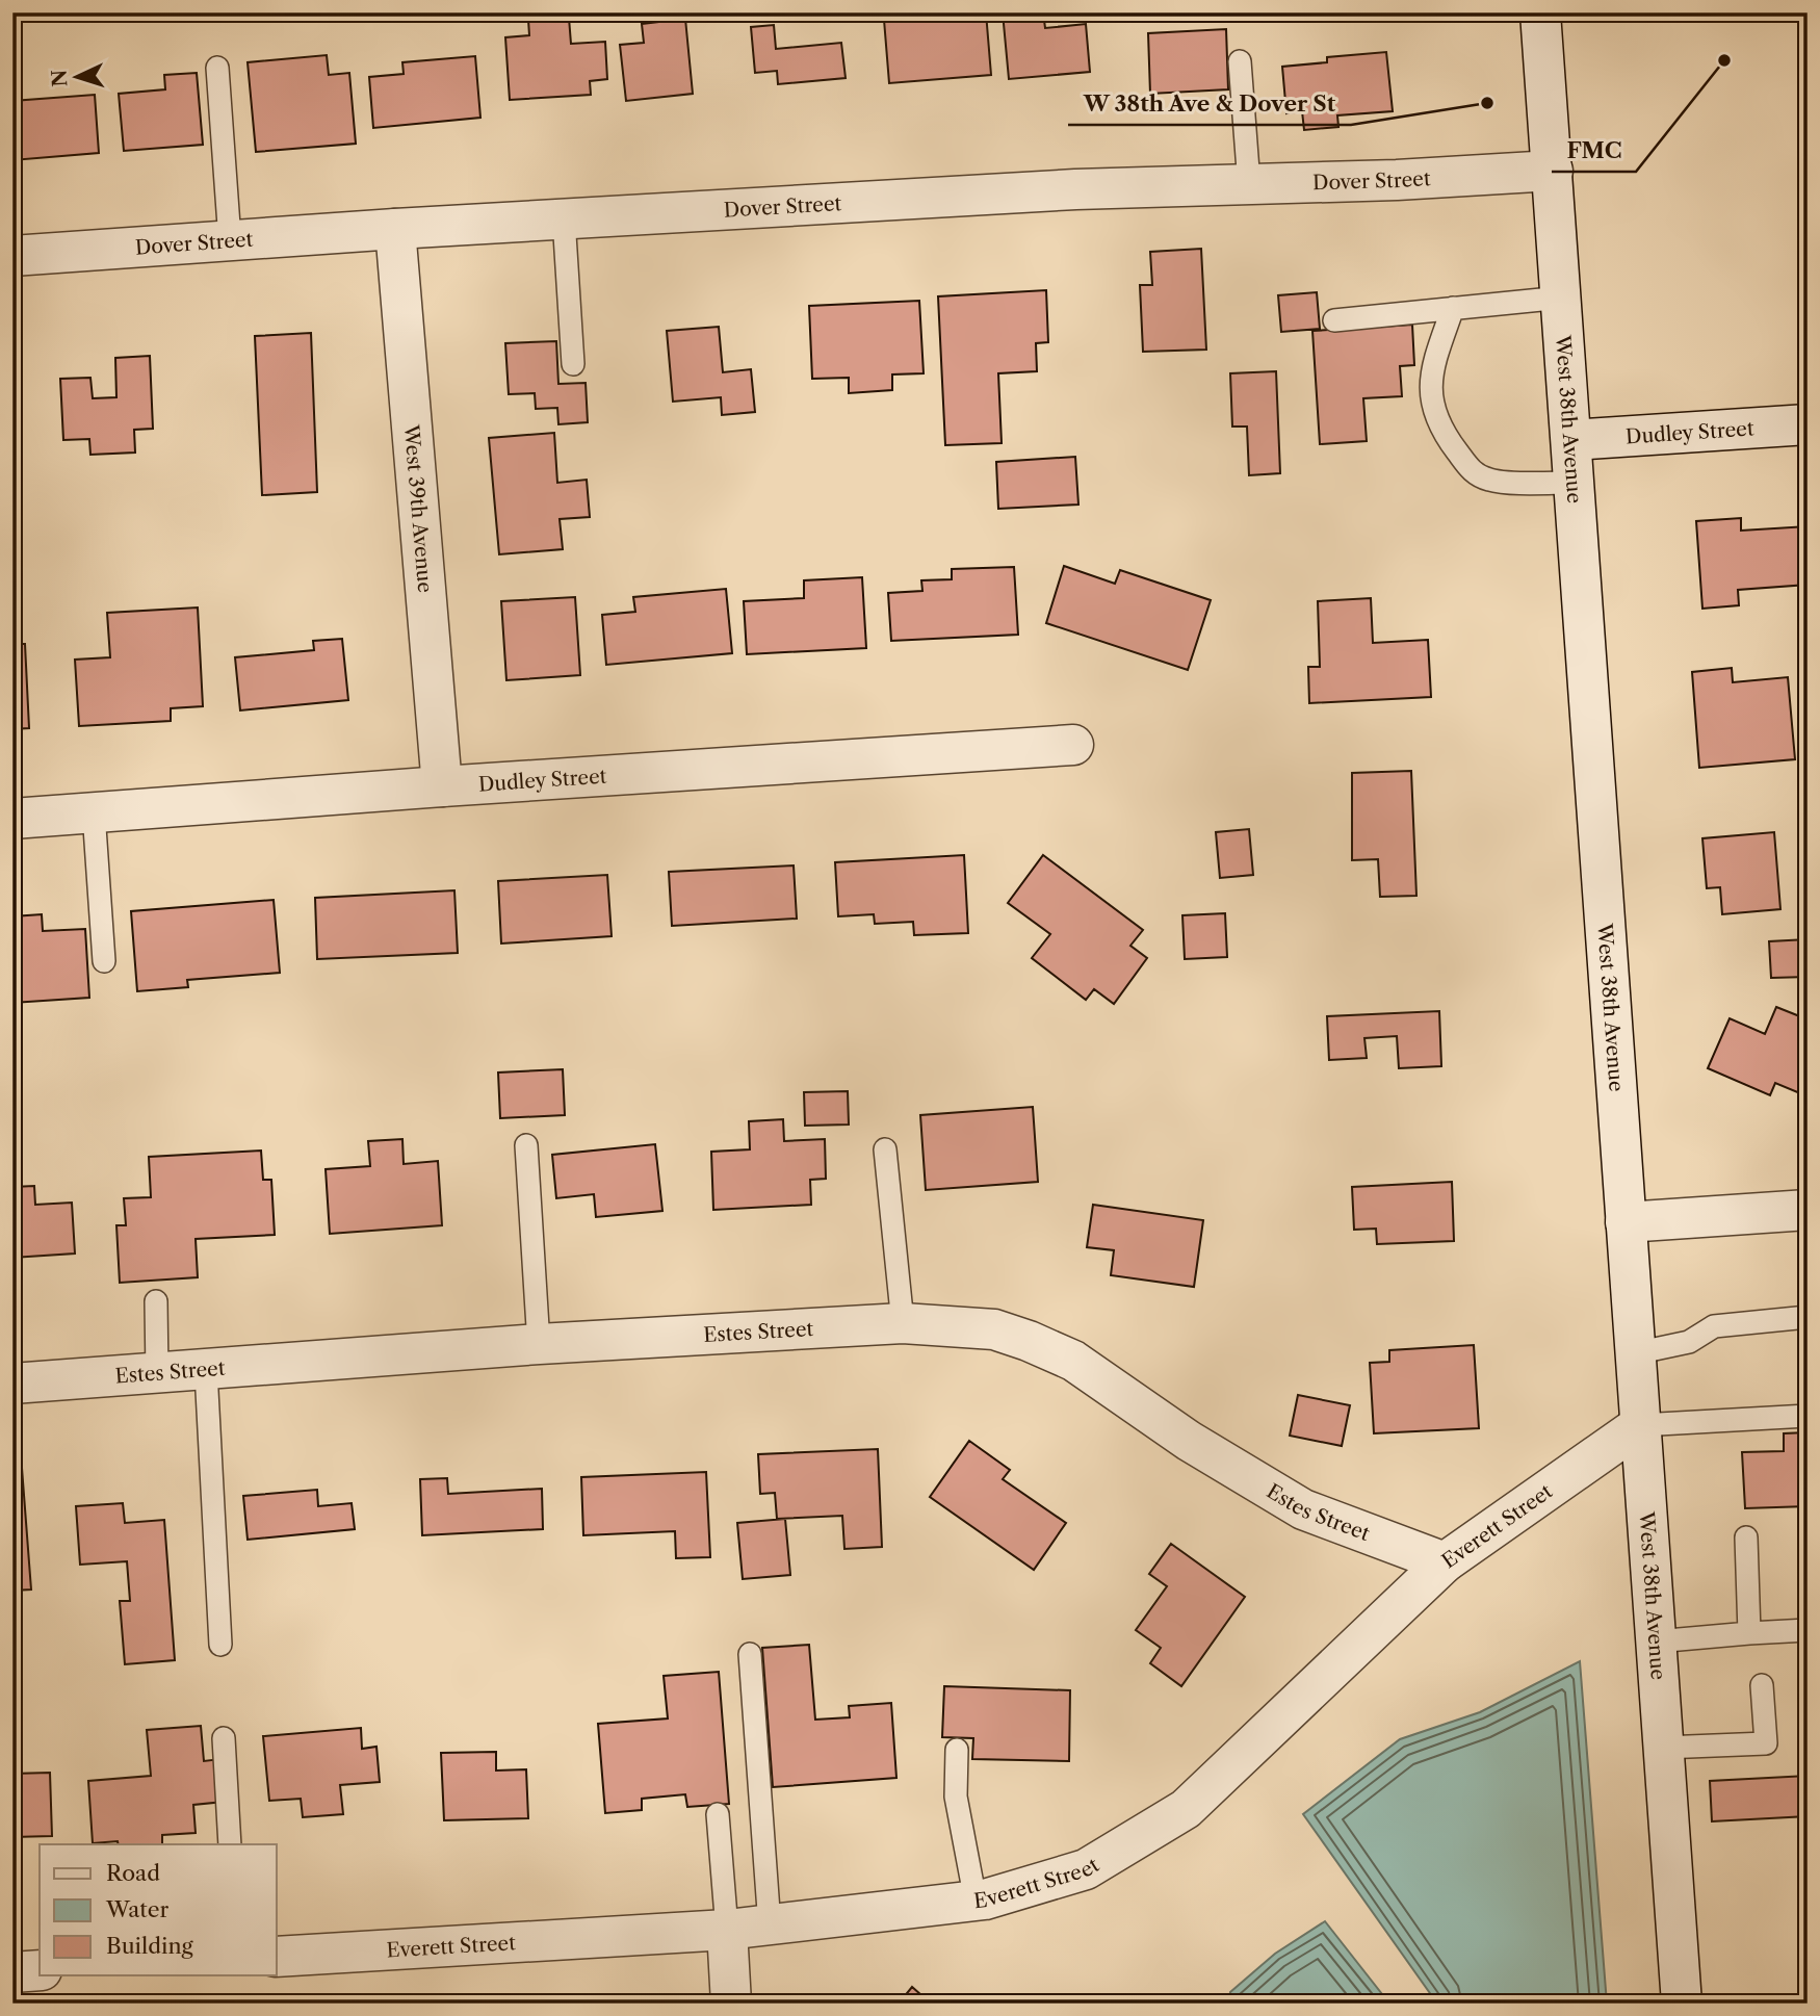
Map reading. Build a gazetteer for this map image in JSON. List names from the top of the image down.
{
  "streets": {
    "street": [
      "Dover Street",
      "West 38th Avenue",
      "Dudley Street",
      "West 39th Avenue",
      "Estes Street",
      "Everett Street"
    ]
  },
  "crossings": [
    ["Dover Street", "West 38th Avenue"],
    ["Dover Street", "West 39th Avenue"],
    ["West 38th Avenue", "Dudley Street"],
    ["West 38th Avenue", "Everett Street"],
    ["Dudley Street", "West 39th Avenue"],
    ["Estes Street", "Everett Street"]
  ],
  "places": ["FMC", "W 38th Ave & Dover St"],
  "legend": ["Road", "Water", "Building"],
  "north": "left"
}
